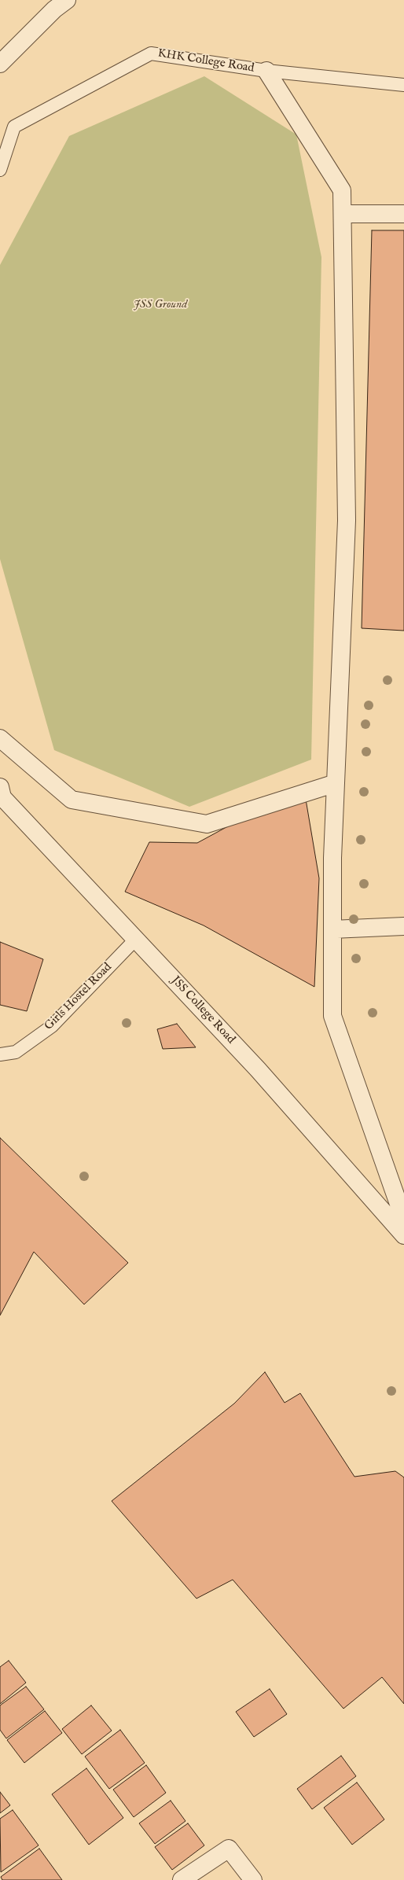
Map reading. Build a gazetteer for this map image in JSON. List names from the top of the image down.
{
  "streets": {
    "street": ["JSS College Road"],
    "lane": ["KHK College Road", "Girls Hostel Road"]
  },
  "crossings": [
    ["Girls Hostel Road", "JSS College Road"]
  ],
  "parks": ["JSS Ground"]
}
